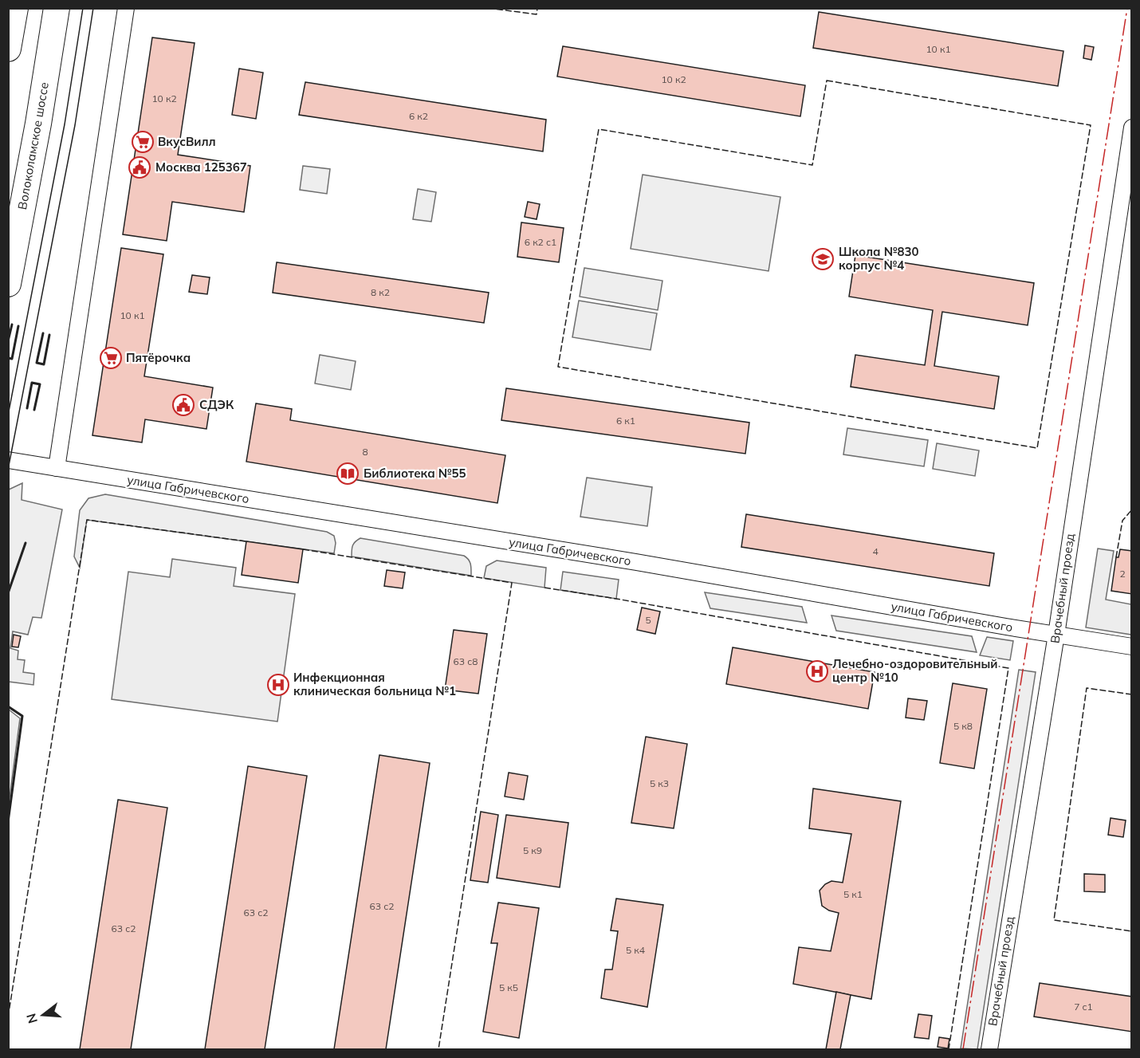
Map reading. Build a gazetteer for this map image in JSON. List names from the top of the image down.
{
  "streets": {
    "main road": ["Волоколамское шоссе"],
    "street": ["улица Габричевского", "Врачебный проезд"]
  },
  "crossings": [
    ["улица Габричевского", "Врачебный проезд"]
  ],
  "places": {
    "supermarket": ["ВкусВилл", "Пятёрочка"],
    "public building": ["Москва 125367", "СДЭК"],
    "school or university": ["Школа №830 корпус №4"],
    "library": ["Библиотека №55"],
    "hospital": ["Лечебно-оздоровительный центр №10", "Инфекционная клиническая больница №1"]
  },
  "house_numbers": [
    "10 к1",
    "10 к2",
    "10 к2",
    "6 к2",
    "6 к2 с1",
    "8 к2",
    "10 к1",
    "6 к1",
    "8",
    "4",
    "2",
    "5",
    "63 с8",
    "5 к8",
    "5 к3",
    "5 к9",
    "5 к1",
    "63 с2",
    "63 с2",
    "63 с2",
    "5 к4",
    "5 к5",
    "7 с1"
  ],
  "north": "left"
}
